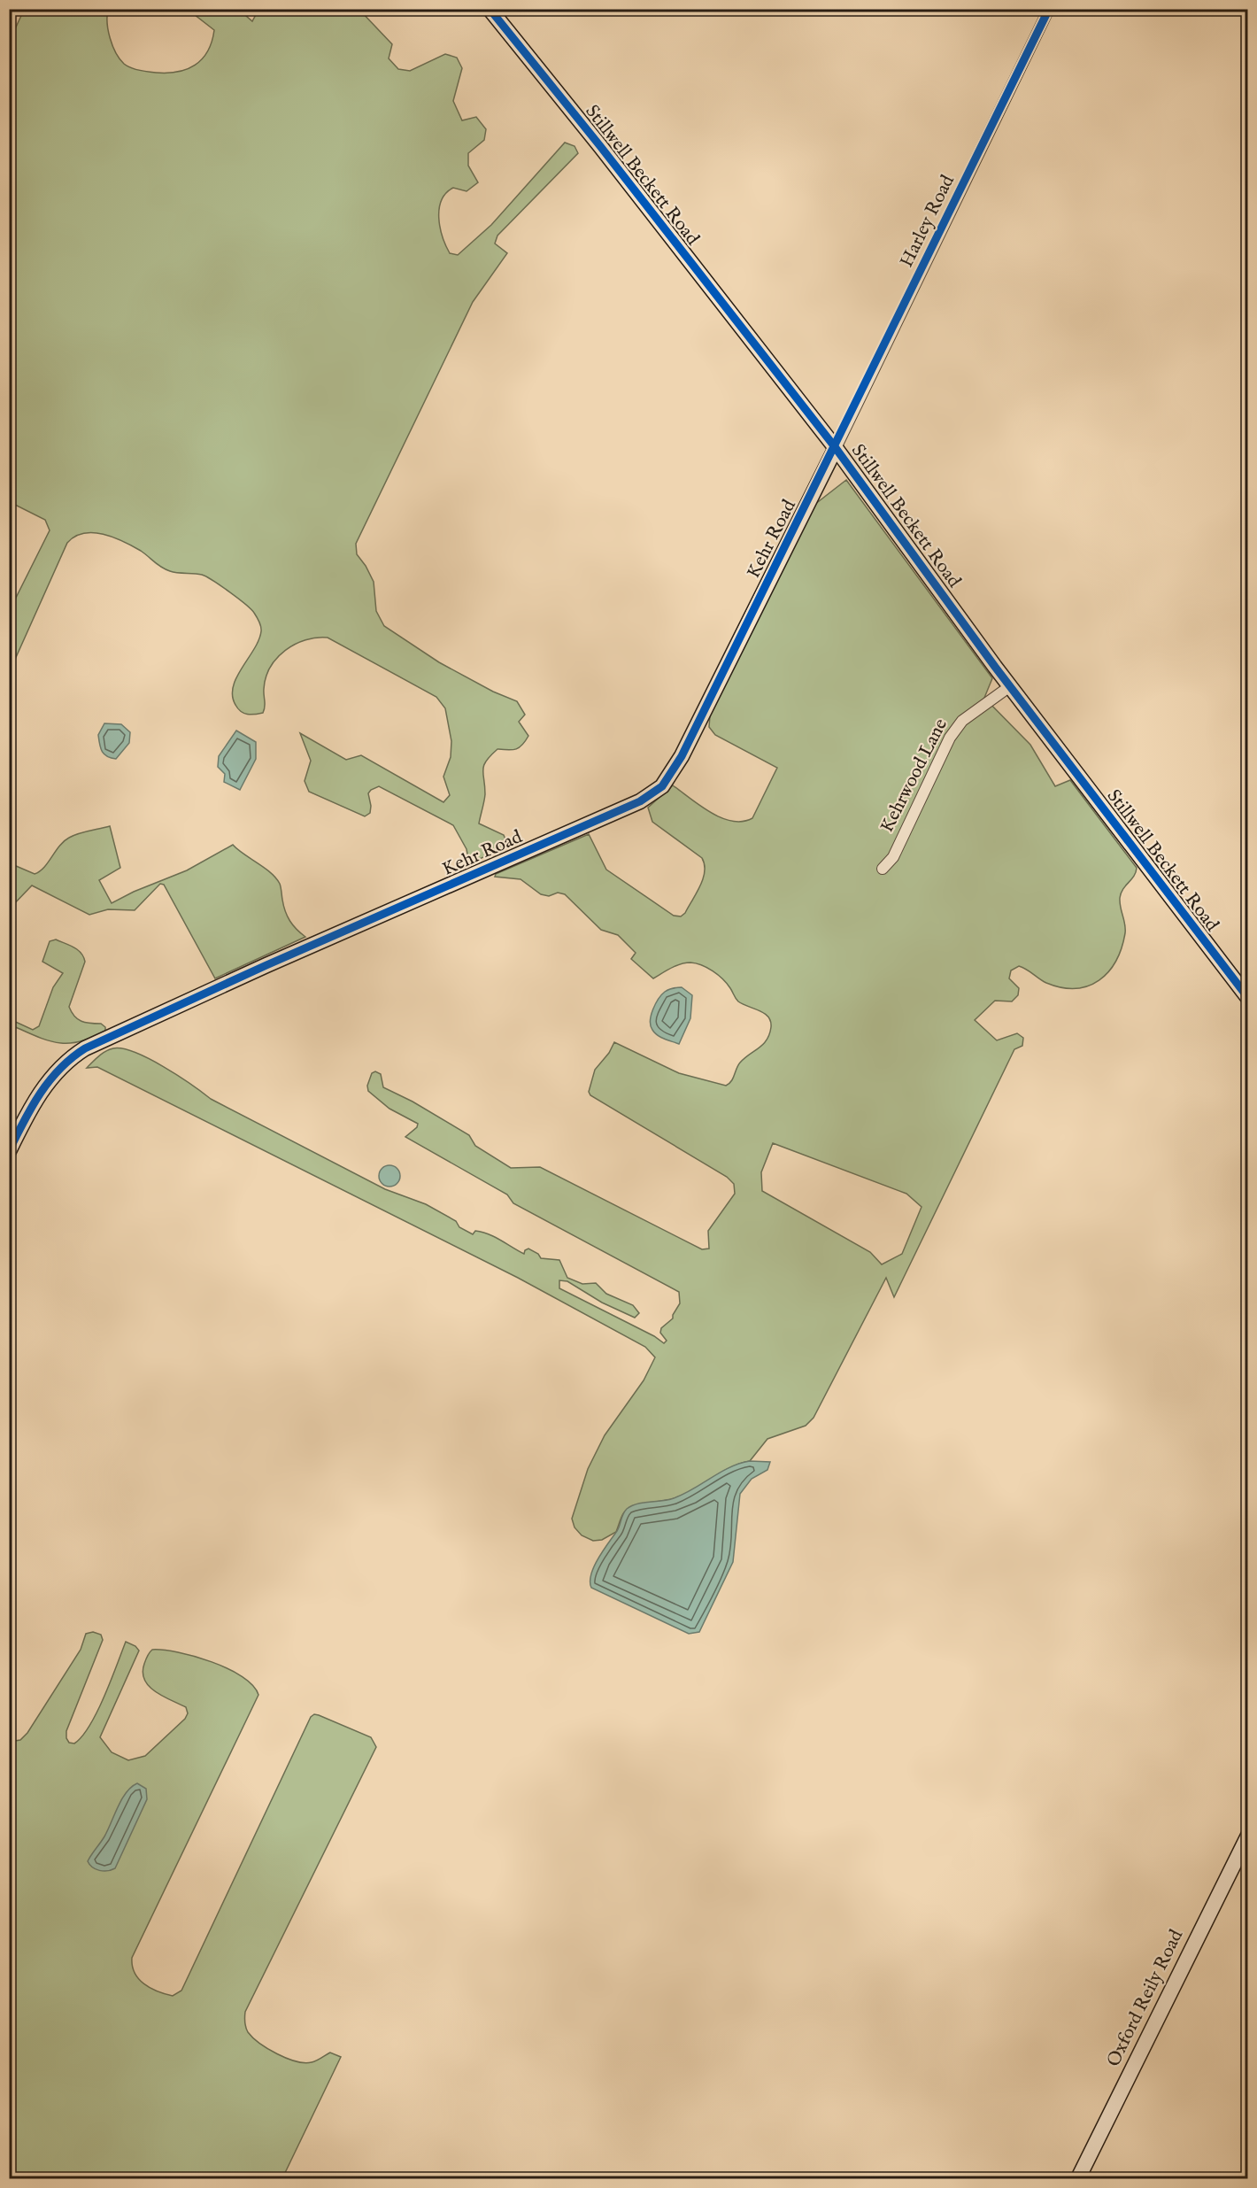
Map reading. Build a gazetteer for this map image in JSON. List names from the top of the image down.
{
  "streets": {
    "street": [
      "Stillwell Beckett Road",
      "Harley Road",
      "Kehr Road",
      "Kehrwood Lane",
      "Oxford Reily Road"
    ]
  },
  "crossings": [
    ["Stillwell Beckett Road", "Harley Road"],
    ["Stillwell Beckett Road", "Kehr Road"],
    ["Stillwell Beckett Road", "Kehrwood Lane"],
    ["Harley Road", "Kehr Road"]
  ]
}
